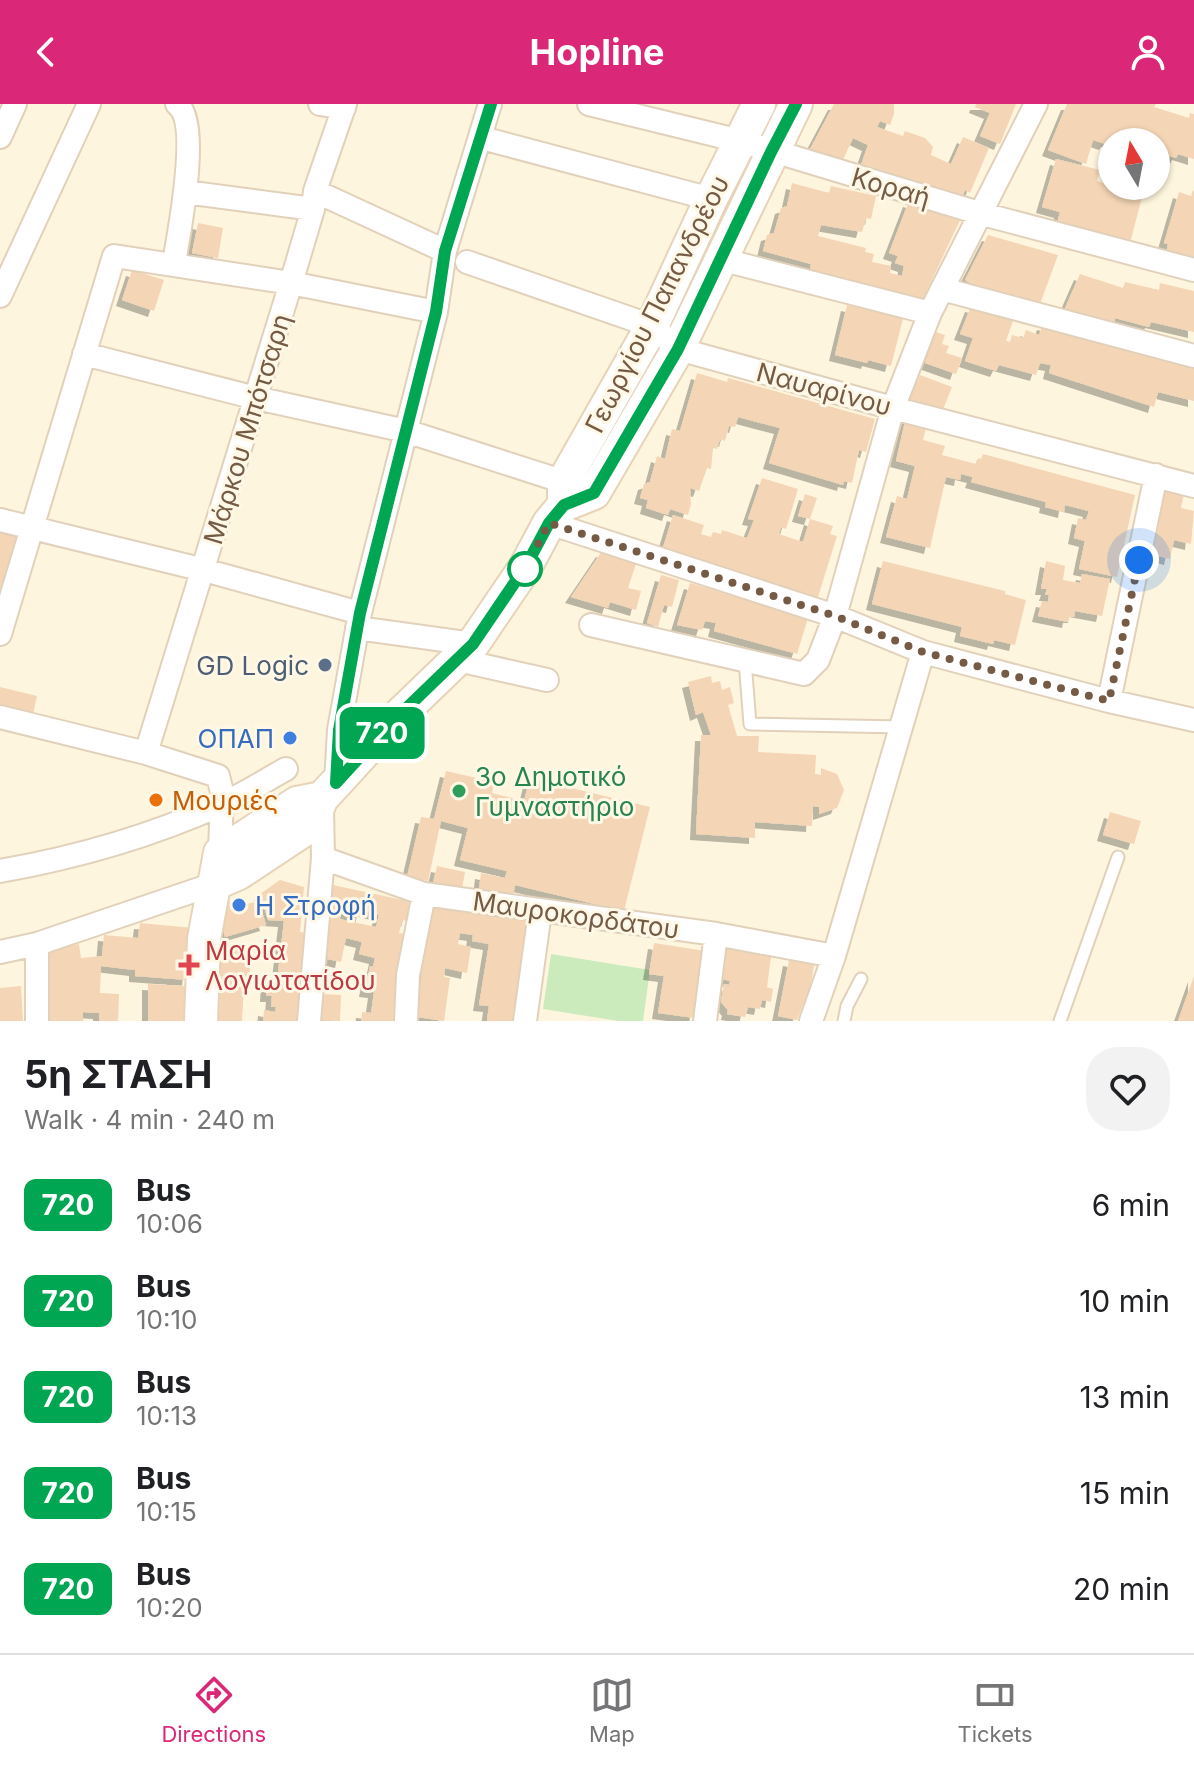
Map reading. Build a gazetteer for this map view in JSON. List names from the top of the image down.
{
  "streets": {
    "street": [
      "Κοραή",
      "Γεωργίου Παπανδρέου",
      "Ναυαρίνου",
      "Μάρκου Μπότσαρη",
      "Μαυροκορδάτου"
    ]
  },
  "crossings": [
    ["Κοραή", "Γεωργίου Παπανδρέου"],
    ["Γεωργίου Παπανδρέου", "Ναυαρίνου"]
  ],
  "places": {
    "other": [
      "GD Logic",
      "ΟΠΑΠ",
      "3ο Δημοτικό Γυμναστήριο",
      "Μουριές",
      "Η Στροφή"
    ],
    "health": ["Μαρία Λογιωτατίδου"]
  },
  "lines": ["bus line 720"],
  "north": "top",
  "page": {
    "header": "Hopline",
    "on_map": "720",
    "heading": ["5η ΣΤΑΣΗ", "Walk · 4 min · 240 m"],
    "list": [
      {
        "mark": "720",
        "name": "Bus",
        "note": "10:06",
        "value": "6 min"
      },
      {
        "mark": "720",
        "name": "Bus",
        "note": "10:10",
        "value": "10 min"
      },
      {
        "mark": "720",
        "name": "Bus",
        "note": "10:13",
        "value": "13 min"
      },
      {
        "mark": "720",
        "name": "Bus",
        "note": "10:15",
        "value": "15 min"
      },
      {
        "mark": "720",
        "name": "Bus",
        "note": "10:20",
        "value": "20 min"
      }
    ],
    "tabs": ["Directions", "Map", "Tickets"]
  }
}
